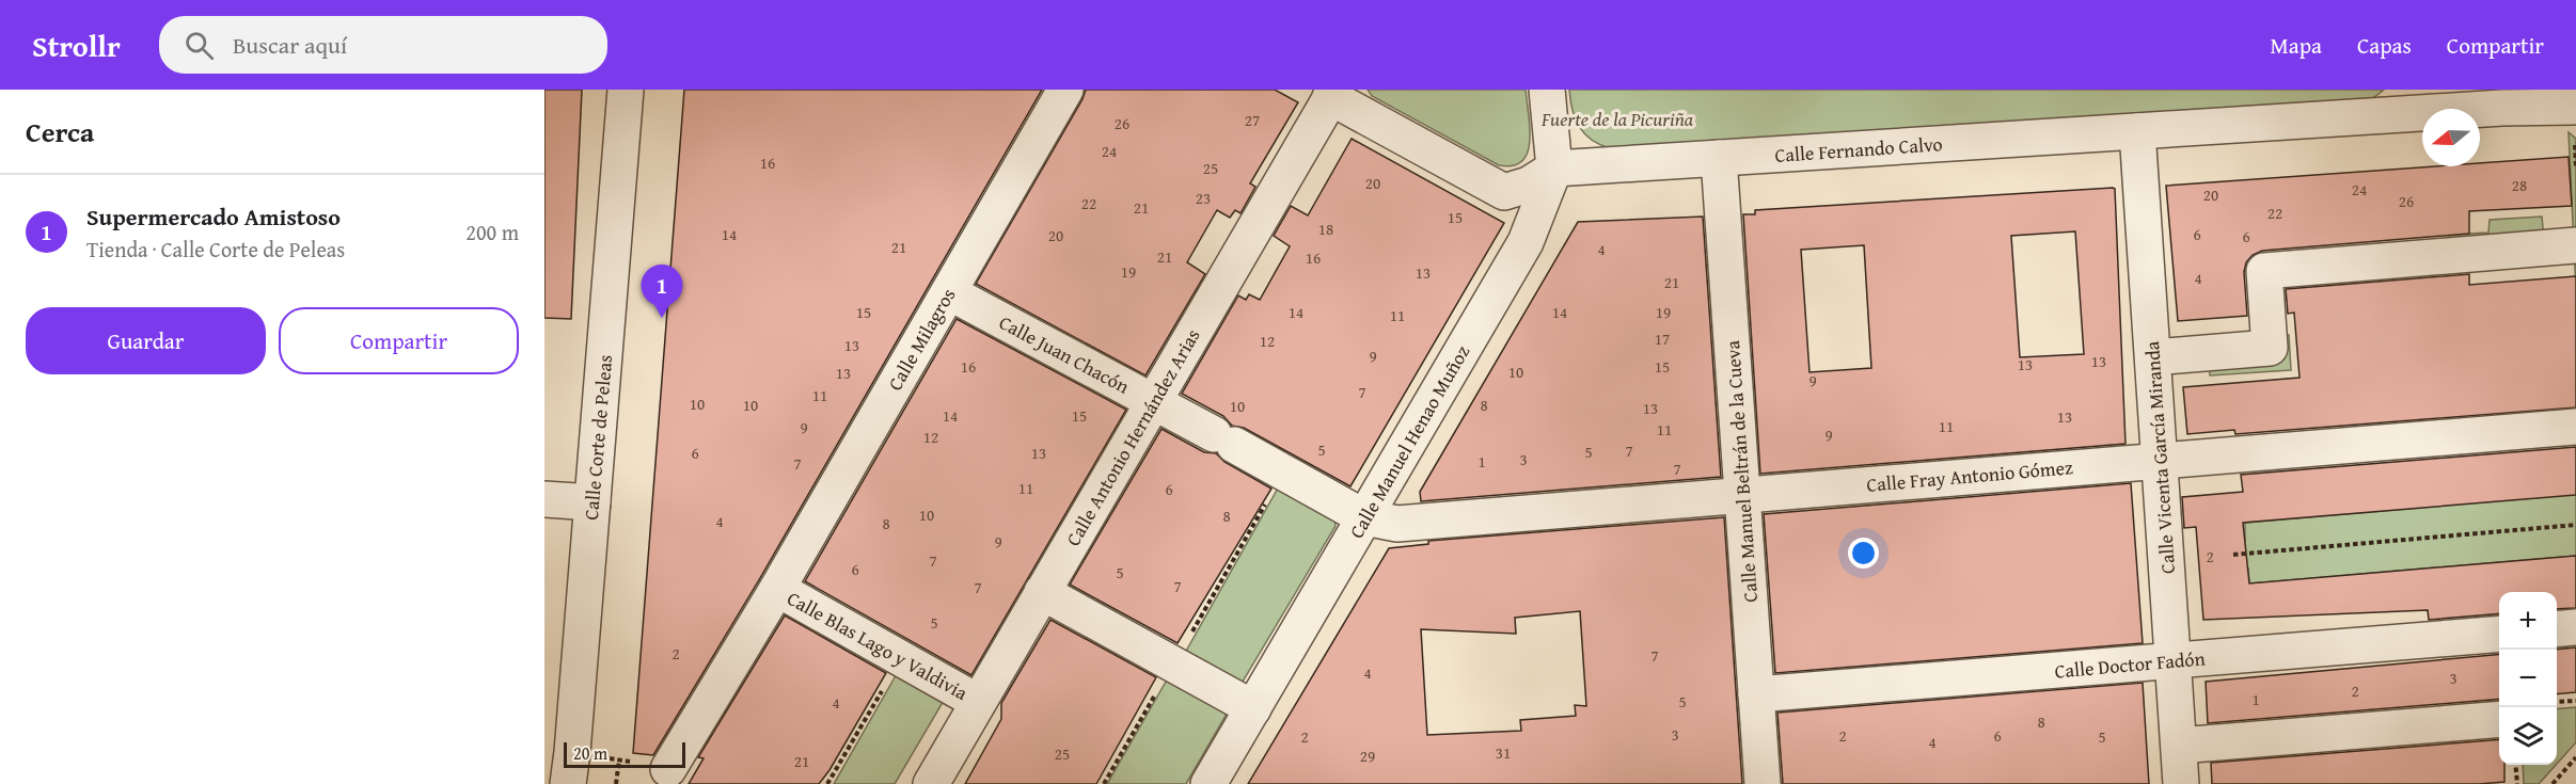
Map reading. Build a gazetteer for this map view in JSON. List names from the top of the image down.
{
  "streets": {
    "street": [
      "Calle Fernando Calvo",
      "Calle Milagros",
      "Calle Juan Chacón",
      "Calle Corte de Peleas",
      "Calle Antonio Hernández Arias",
      "Calle Manuel Henao Muñoz",
      "Calle Vicenta García Miranda",
      "Calle Manuel Beltrán de la Cueva",
      "Calle Fray Antonio Gómez",
      "Calle Blas Lago y Valdivia",
      "Calle Doctor Fadón"
    ]
  },
  "crossings": [
    ["Calle Fernando Calvo", "Calle Antonio Hernández Arias"],
    ["Calle Fernando Calvo", "Calle Manuel Henao Muñoz"],
    ["Calle Fernando Calvo", "Calle Vicenta García Miranda"],
    ["Calle Fernando Calvo", "Calle Manuel Beltrán de la Cueva"],
    ["Calle Milagros", "Calle Juan Chacón"],
    ["Calle Milagros", "Calle Blas Lago y Valdivia"],
    ["Calle Juan Chacón", "Calle Antonio Hernández Arias"],
    ["Calle Juan Chacón", "Calle Manuel Henao Muñoz"],
    ["Calle Juan Chacón", "Calle Fray Antonio Gómez"],
    ["Calle Antonio Hernández Arias", "Calle Blas Lago y Valdivia"],
    ["Calle Manuel Henao Muñoz", "Calle Fray Antonio Gómez"],
    ["Calle Vicenta García Miranda", "Calle Fray Antonio Gómez"],
    ["Calle Vicenta García Miranda", "Calle Doctor Fadón"],
    ["Calle Manuel Beltrán de la Cueva", "Calle Fray Antonio Gómez"],
    ["Calle Manuel Beltrán de la Cueva", "Calle Doctor Fadón"]
  ],
  "parks": ["Fuerte de la Picuriña"],
  "house_numbers": [
    "27",
    "26",
    "24",
    "16",
    "25",
    "20",
    "28",
    "24",
    "20",
    "23",
    "26",
    "22",
    "21",
    "22",
    "15",
    "18",
    "14",
    "6",
    "20",
    "6",
    "21",
    "4",
    "21",
    "16",
    "19",
    "13",
    "4",
    "21",
    "15",
    "14",
    "14",
    "19",
    "11",
    "17",
    "12",
    "13",
    "9",
    "13",
    "13",
    "16",
    "15",
    "10",
    "13",
    "9",
    "7",
    "11",
    "10",
    "10",
    "8",
    "10",
    "13",
    "14",
    "15",
    "13",
    "11",
    "9",
    "11",
    "9",
    "12",
    "5",
    "7",
    "5",
    "6",
    "13",
    "3",
    "1",
    "7",
    "7",
    "11",
    "6",
    "10",
    "8",
    "4",
    "8",
    "9",
    "2",
    "7",
    "6",
    "5",
    "7",
    "7",
    "5",
    "2",
    "7",
    "4",
    "3",
    "2",
    "1",
    "5",
    "4",
    "8",
    "3",
    "2",
    "6",
    "2",
    "5",
    "4",
    "31",
    "25",
    "29",
    "21"
  ],
  "scale_bar": "20 m",
  "north": "left",
  "page": {
    "header": "Strollr",
    "search": "Buscar aquí",
    "nav": ["Mapa", "Capas", "Compartir"],
    "heading": "Cerca",
    "list": [
      {
        "mark": "1",
        "name": "Supermercado Amistoso",
        "note": "Tienda · Calle Corte de Peleas",
        "value": "200 m"
      }
    ],
    "pins": "1",
    "buttons": ["Guardar", "Compartir"],
    "map_buttons": ["+", "−"],
    "scale": "20 m"
  }
}
